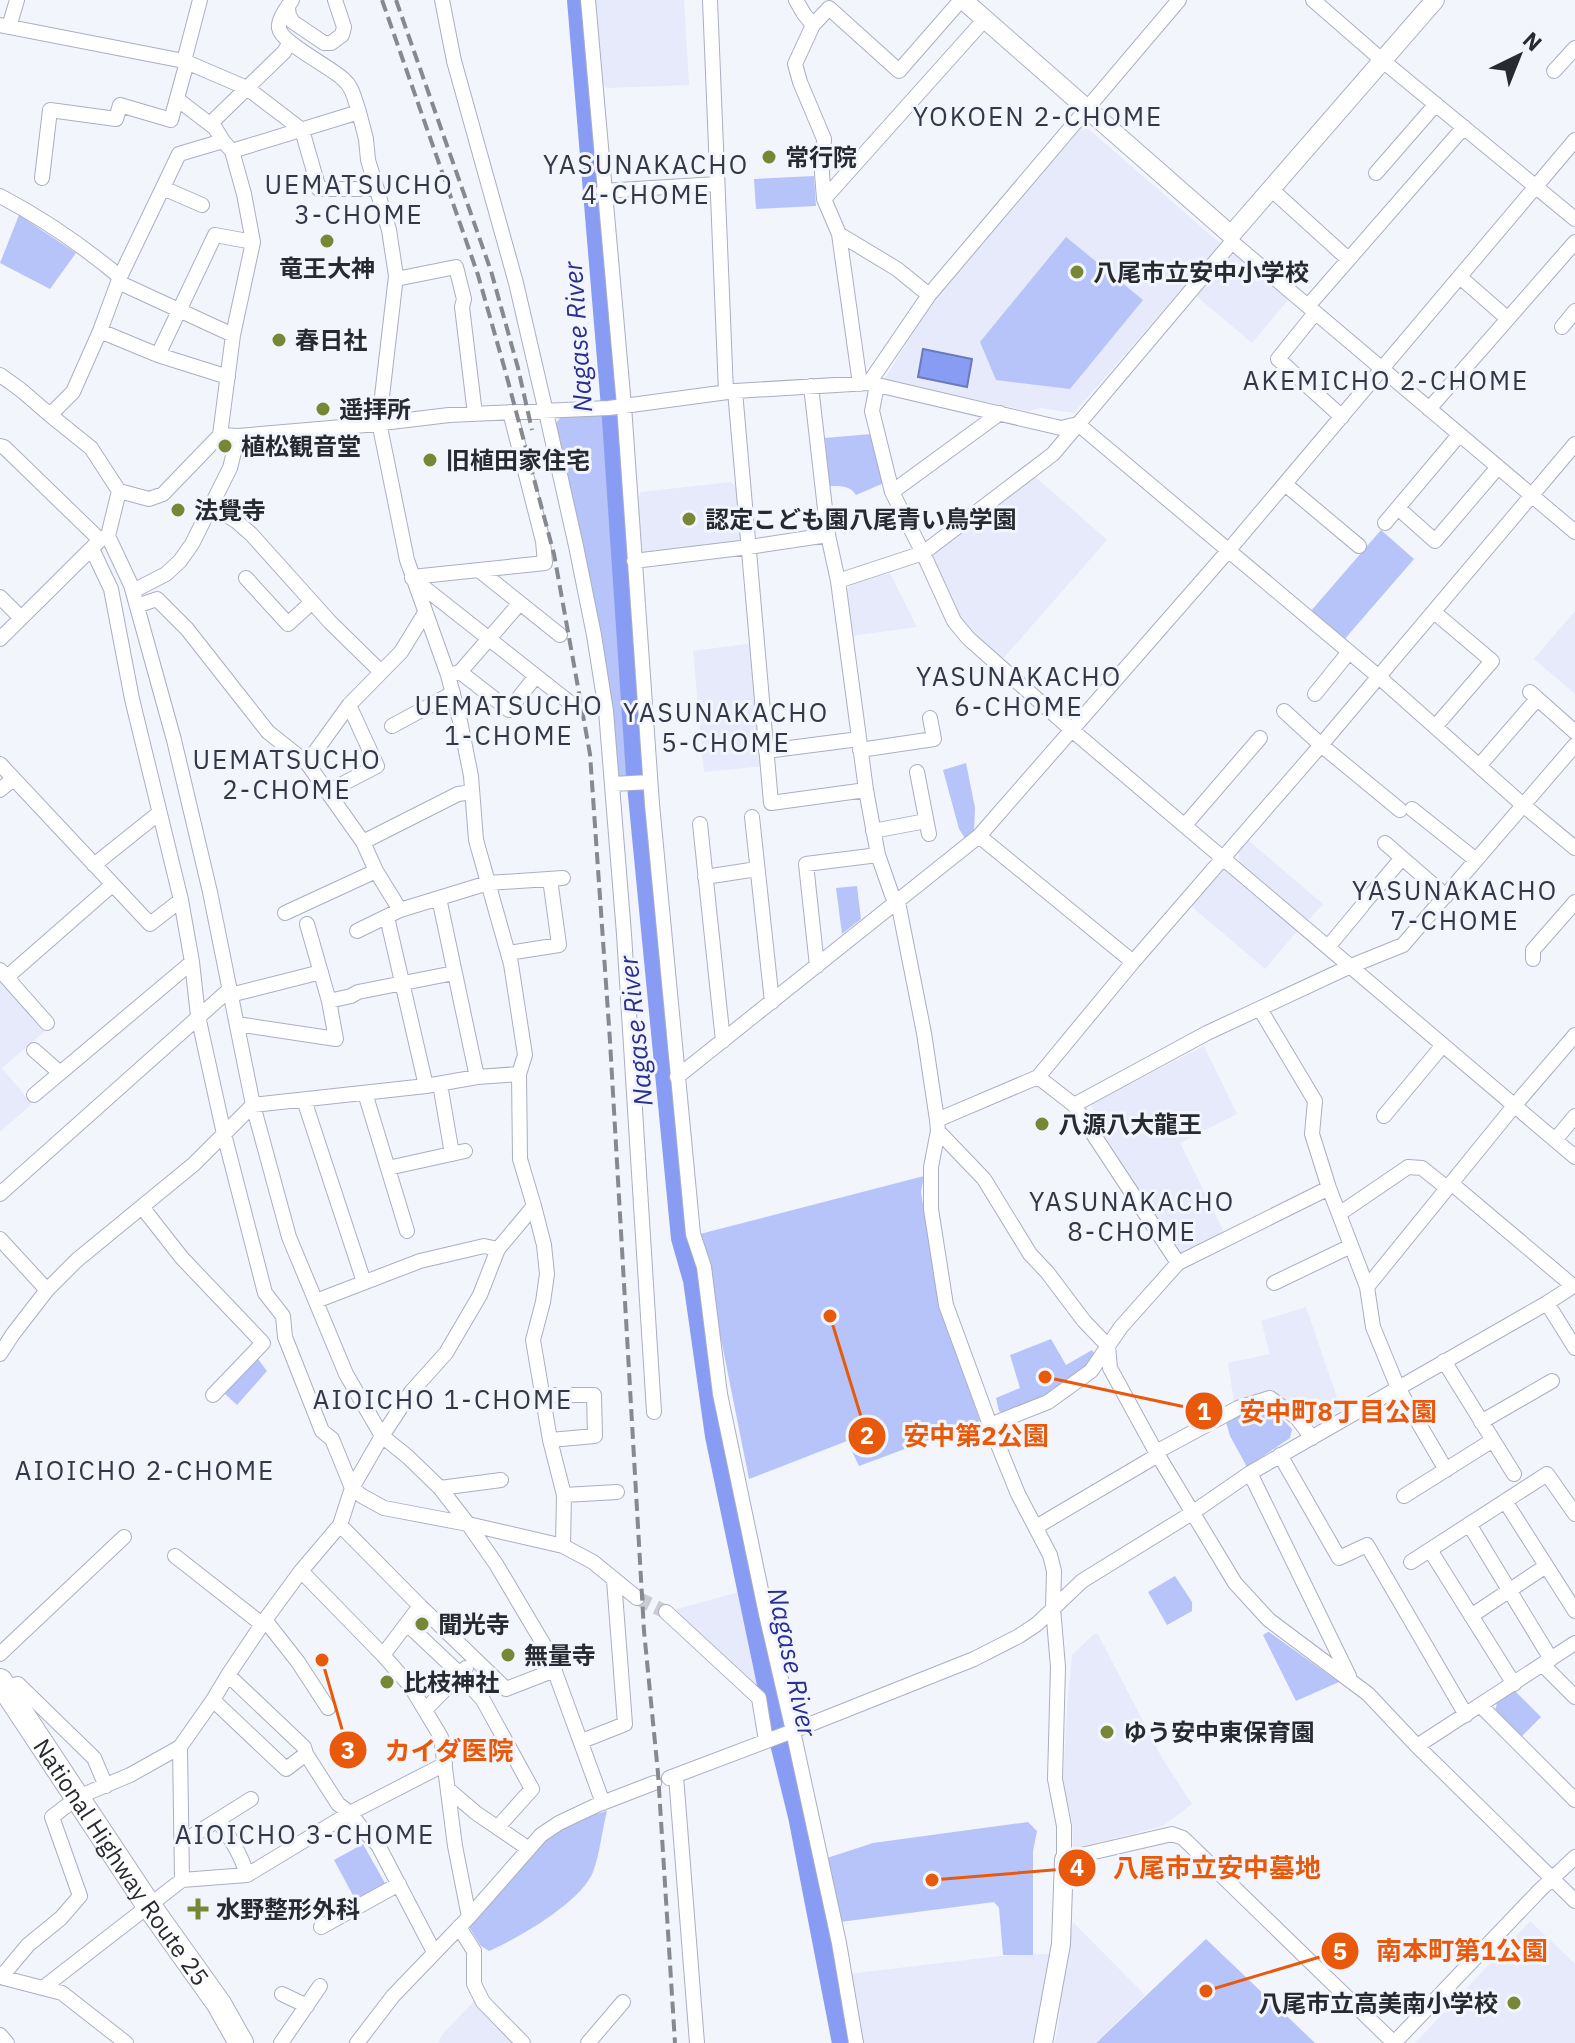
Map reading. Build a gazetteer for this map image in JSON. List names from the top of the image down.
{
  "streets": {
    "highway": ["National Highway Route 25"]
  },
  "districts": [
    "YOKOEN 2-CHOME",
    "YASUNAKACHO 4-CHOME",
    "UEMATSUCHO 3-CHOME",
    "AKEMICHO 2-CHOME",
    "YASUNAKACHO 6-CHOME",
    "UEMATSUCHO 1-CHOME",
    "YASUNAKACHO 5-CHOME",
    "UEMATSUCHO 2-CHOME",
    "YASUNAKACHO 7-CHOME",
    "YASUNAKACHO 8-CHOME",
    "AIOICHO 1-CHOME",
    "AIOICHO 2-CHOME",
    "AIOICHO 3-CHOME"
  ],
  "water": ["Nagase River"],
  "places": {
    "other": [
      "常行院",
      "竜王大神",
      "八尾市立安中小学校",
      "春日社",
      "遥拝所",
      "植松観音堂",
      "旧植田家住宅",
      "法覺寺",
      "認定こども園八尾青い鳥学園",
      "八源八大龍王",
      "安中第2公園",
      "安中町8丁目公園",
      "聞光寺",
      "無量寺",
      "カイダ医院",
      "比枝神社",
      "ゆう安中東保育園",
      "八尾市立安中墓地",
      "南本町第1公園",
      "八尾市立高美南小学校"
    ],
    "health": ["水野整形外科"]
  },
  "north": "top right"
}
